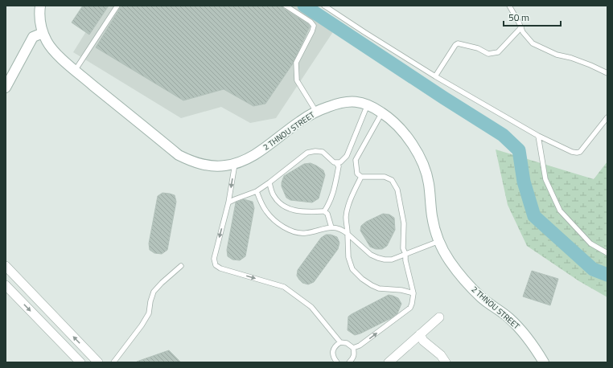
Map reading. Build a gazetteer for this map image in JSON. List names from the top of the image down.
{
  "streets": {
    "main road": ["2 THNOU STREET"]
  },
  "scale_bar": "50 m"
}
